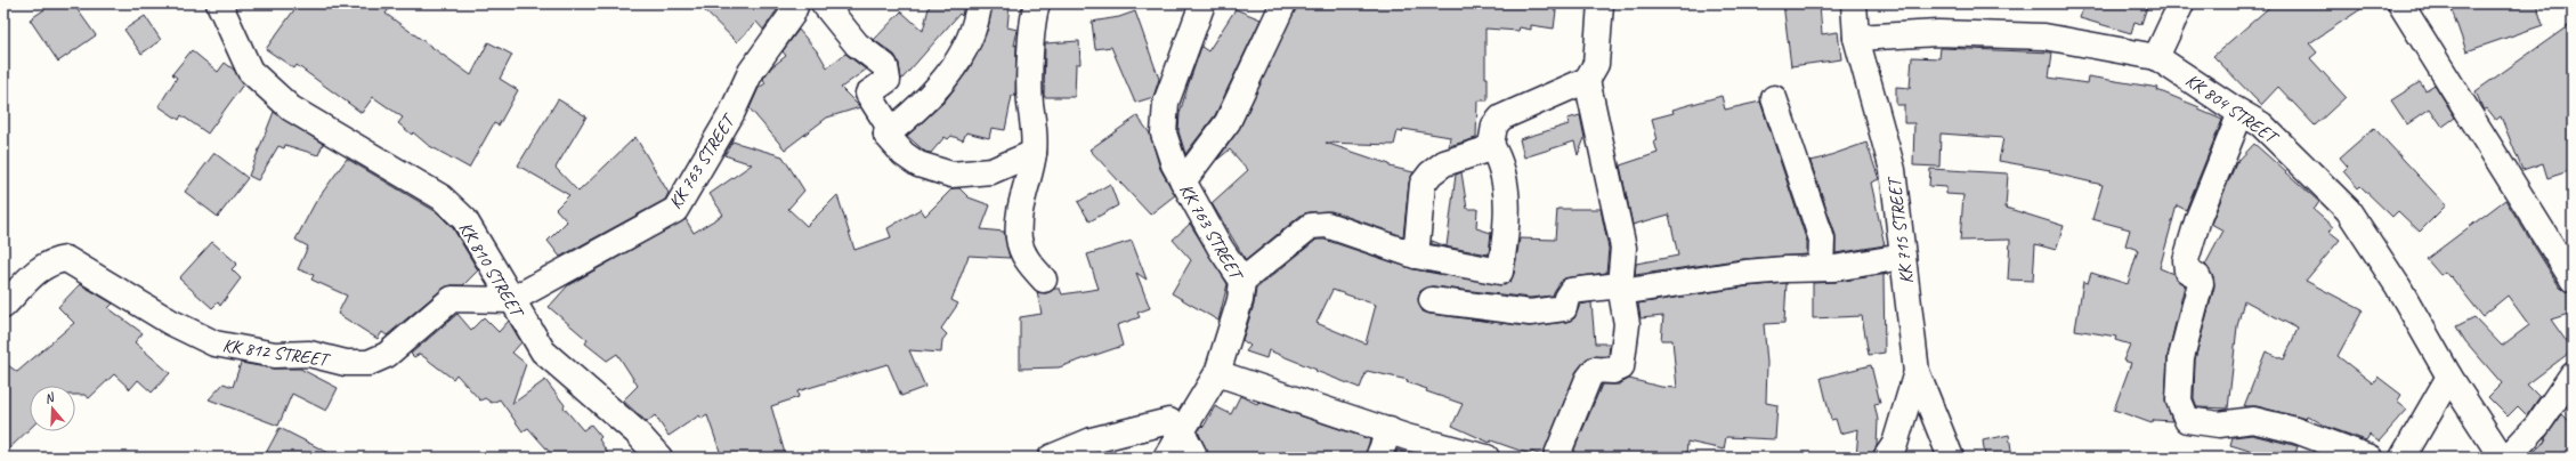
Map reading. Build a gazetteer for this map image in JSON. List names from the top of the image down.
{
  "streets": {
    "street": [
      "KK 804 STREET",
      "KK 763 STREET",
      "KK 715 STREET",
      "KK 810 STREET",
      "KK 812 STREET"
    ]
  },
  "crossings": [
    ["KK 804 STREET", "KK 715 STREET"],
    ["KK 763 STREET", "KK 810 STREET"],
    ["KK 763 STREET", "KK 812 STREET"],
    ["KK 810 STREET", "KK 812 STREET"]
  ],
  "north": "top"
}
